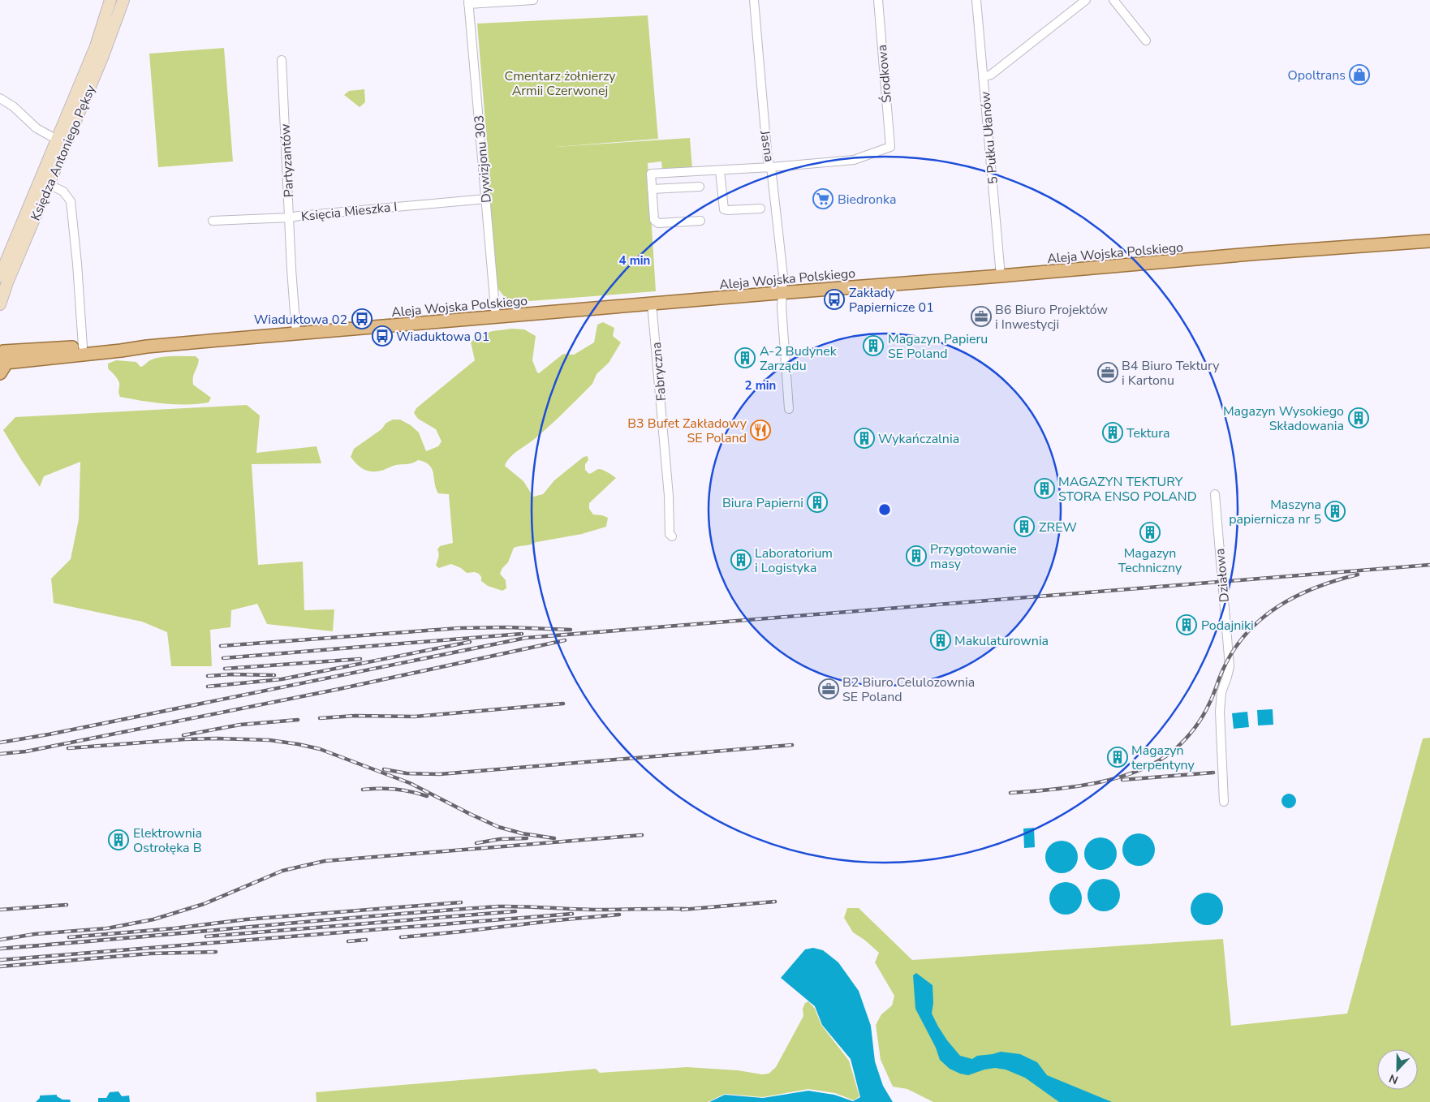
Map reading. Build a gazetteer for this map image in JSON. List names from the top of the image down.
{
  "streets": {
    "main road": ["Księdza Antoniego Pęksy", "Aleja Wojska Polskiego"],
    "street": [
      "Środkowa",
      "5 Pułku Ułanów",
      "Jasna",
      "Dywizjonu 303",
      "Partyzantów",
      "Księcia Mieszka I",
      "Fabryczna",
      "Działowa"
    ]
  },
  "crossings": [
    ["Środkowa", "Jasna"],
    ["5 Pułku Ułanów", "Aleja Wojska Polskiego"],
    ["Jasna", "Aleja Wojska Polskiego"],
    ["Dywizjonu 303", "Księcia Mieszka I"],
    ["Dywizjonu 303", "Aleja Wojska Polskiego"],
    ["Partyzantów", "Księcia Mieszka I"],
    ["Partyzantów", "Aleja Wojska Polskiego"],
    ["Aleja Wojska Polskiego", "Fabryczna"]
  ],
  "parks": ["Cmentarz żołnierzy Armii Czerwonej"],
  "places": {
    "shop": ["Opoltrans"],
    "supermarket": ["Biedronka"],
    "bus stop": ["Zakłady Papiernicze 01", "Wiaduktowa 02", "Wiaduktowa 01"],
    "office": ["B6 Biuro Projektów i Inwestycji", "B4 Biuro Tektury i Kartonu", "B2 Biuro Celulozownia SE Poland"],
    "building": [
      "Magazyn Papieru SE Poland",
      "A-2 Budynek Zarządu",
      "Magazyn Wysokiego Składowania",
      "Tektura",
      "Wykańczalnia",
      "MAGAZYN TEKTURY STORA ENSO POLAND",
      "Biura Papierni",
      "Maszyna papiernicza nr 5",
      "ZREW",
      "Magazyn Techniczny",
      "Przygotowanie masy",
      "Laboratorium i Logistyka",
      "Podajniki",
      "Makulaturownia",
      "Magazyn terpentyny",
      "Elektrownia Ostrołęka B"
    ],
    "restaurant": ["B3 Bufet Zakładowy SE Poland"]
  },
  "north": "bottom",
  "rings": ["4 min", "2 min"]
}
